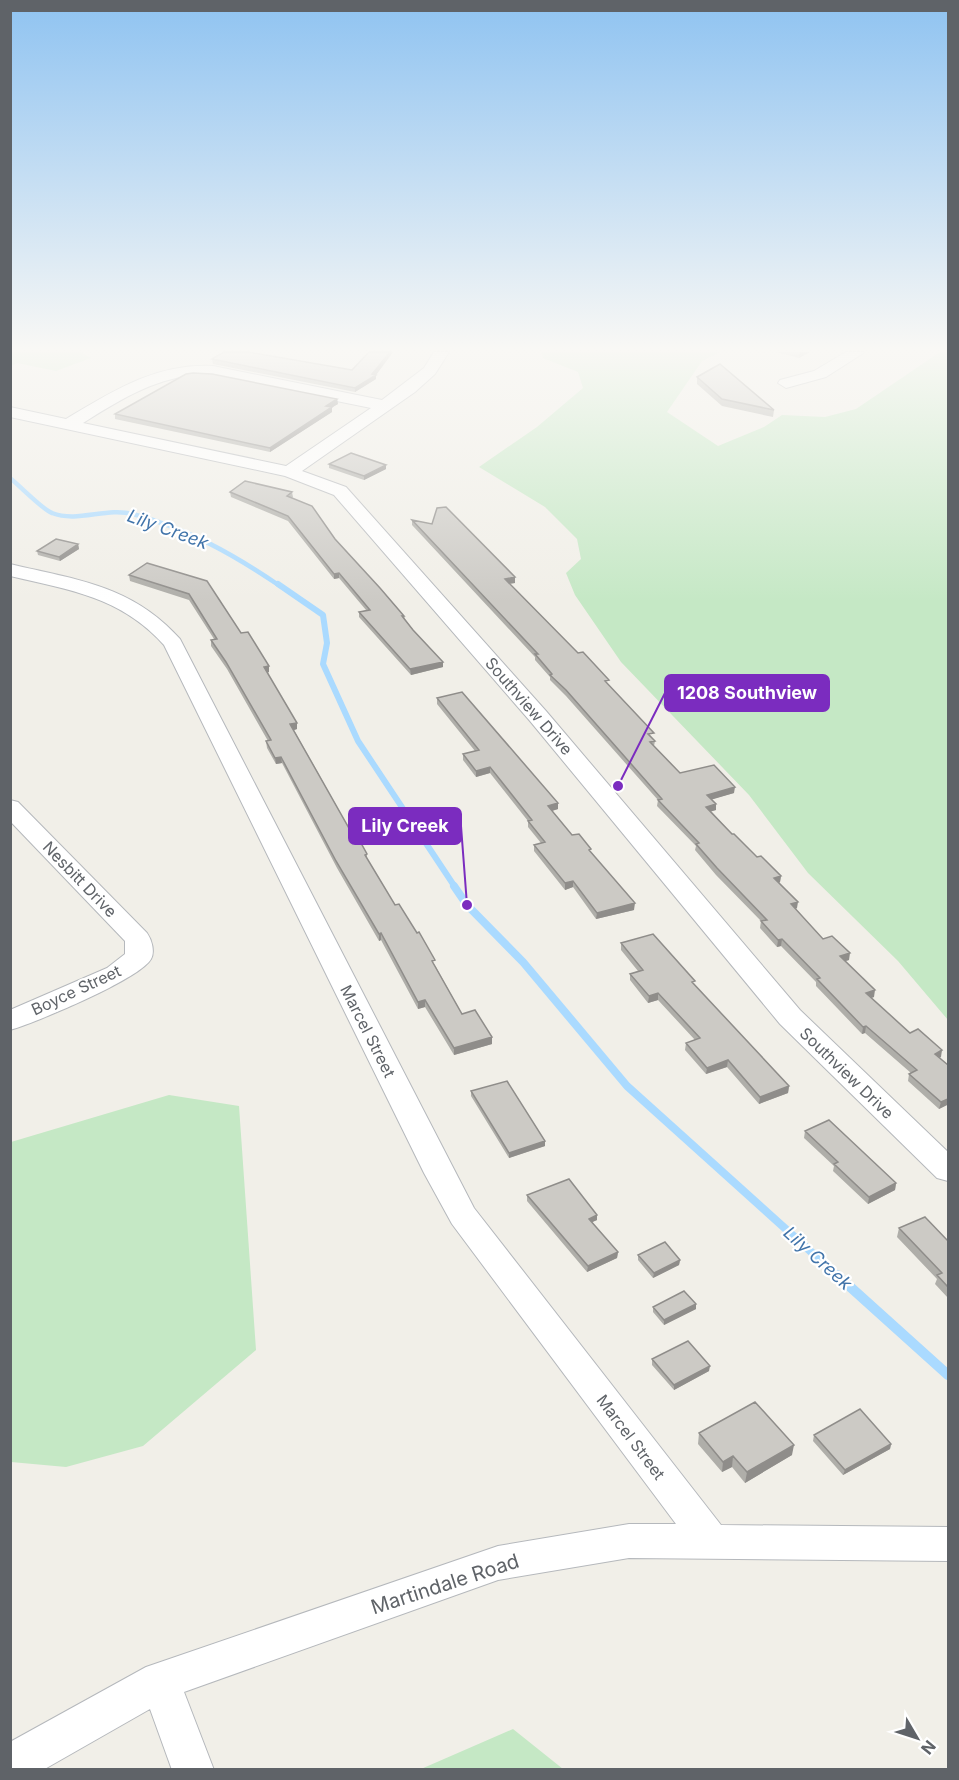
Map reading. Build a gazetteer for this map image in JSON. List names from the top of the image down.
{
  "streets": {
    "street": [
      "Southview Drive",
      "Nesbitt Drive",
      "Boyce Street",
      "Marcel Street",
      "Martindale Road"
    ]
  },
  "crossings": [
    ["Nesbitt Drive", "Boyce Street"],
    ["Marcel Street", "Martindale Road"]
  ],
  "water": ["Lily Creek"],
  "places": ["1208 Southview", "Lily Creek"],
  "north": "bottom right"
}
